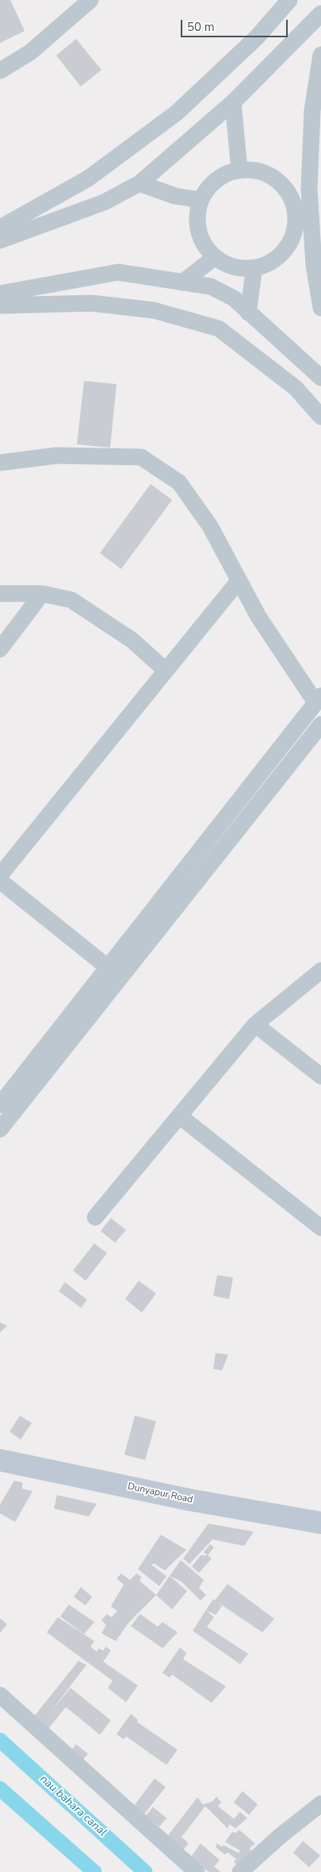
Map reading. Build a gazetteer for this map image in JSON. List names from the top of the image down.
{
  "streets": {
    "main road": ["Dunyapur Road"]
  },
  "water": ["nau bahara canal"],
  "scale_bar": "50 m"
}
